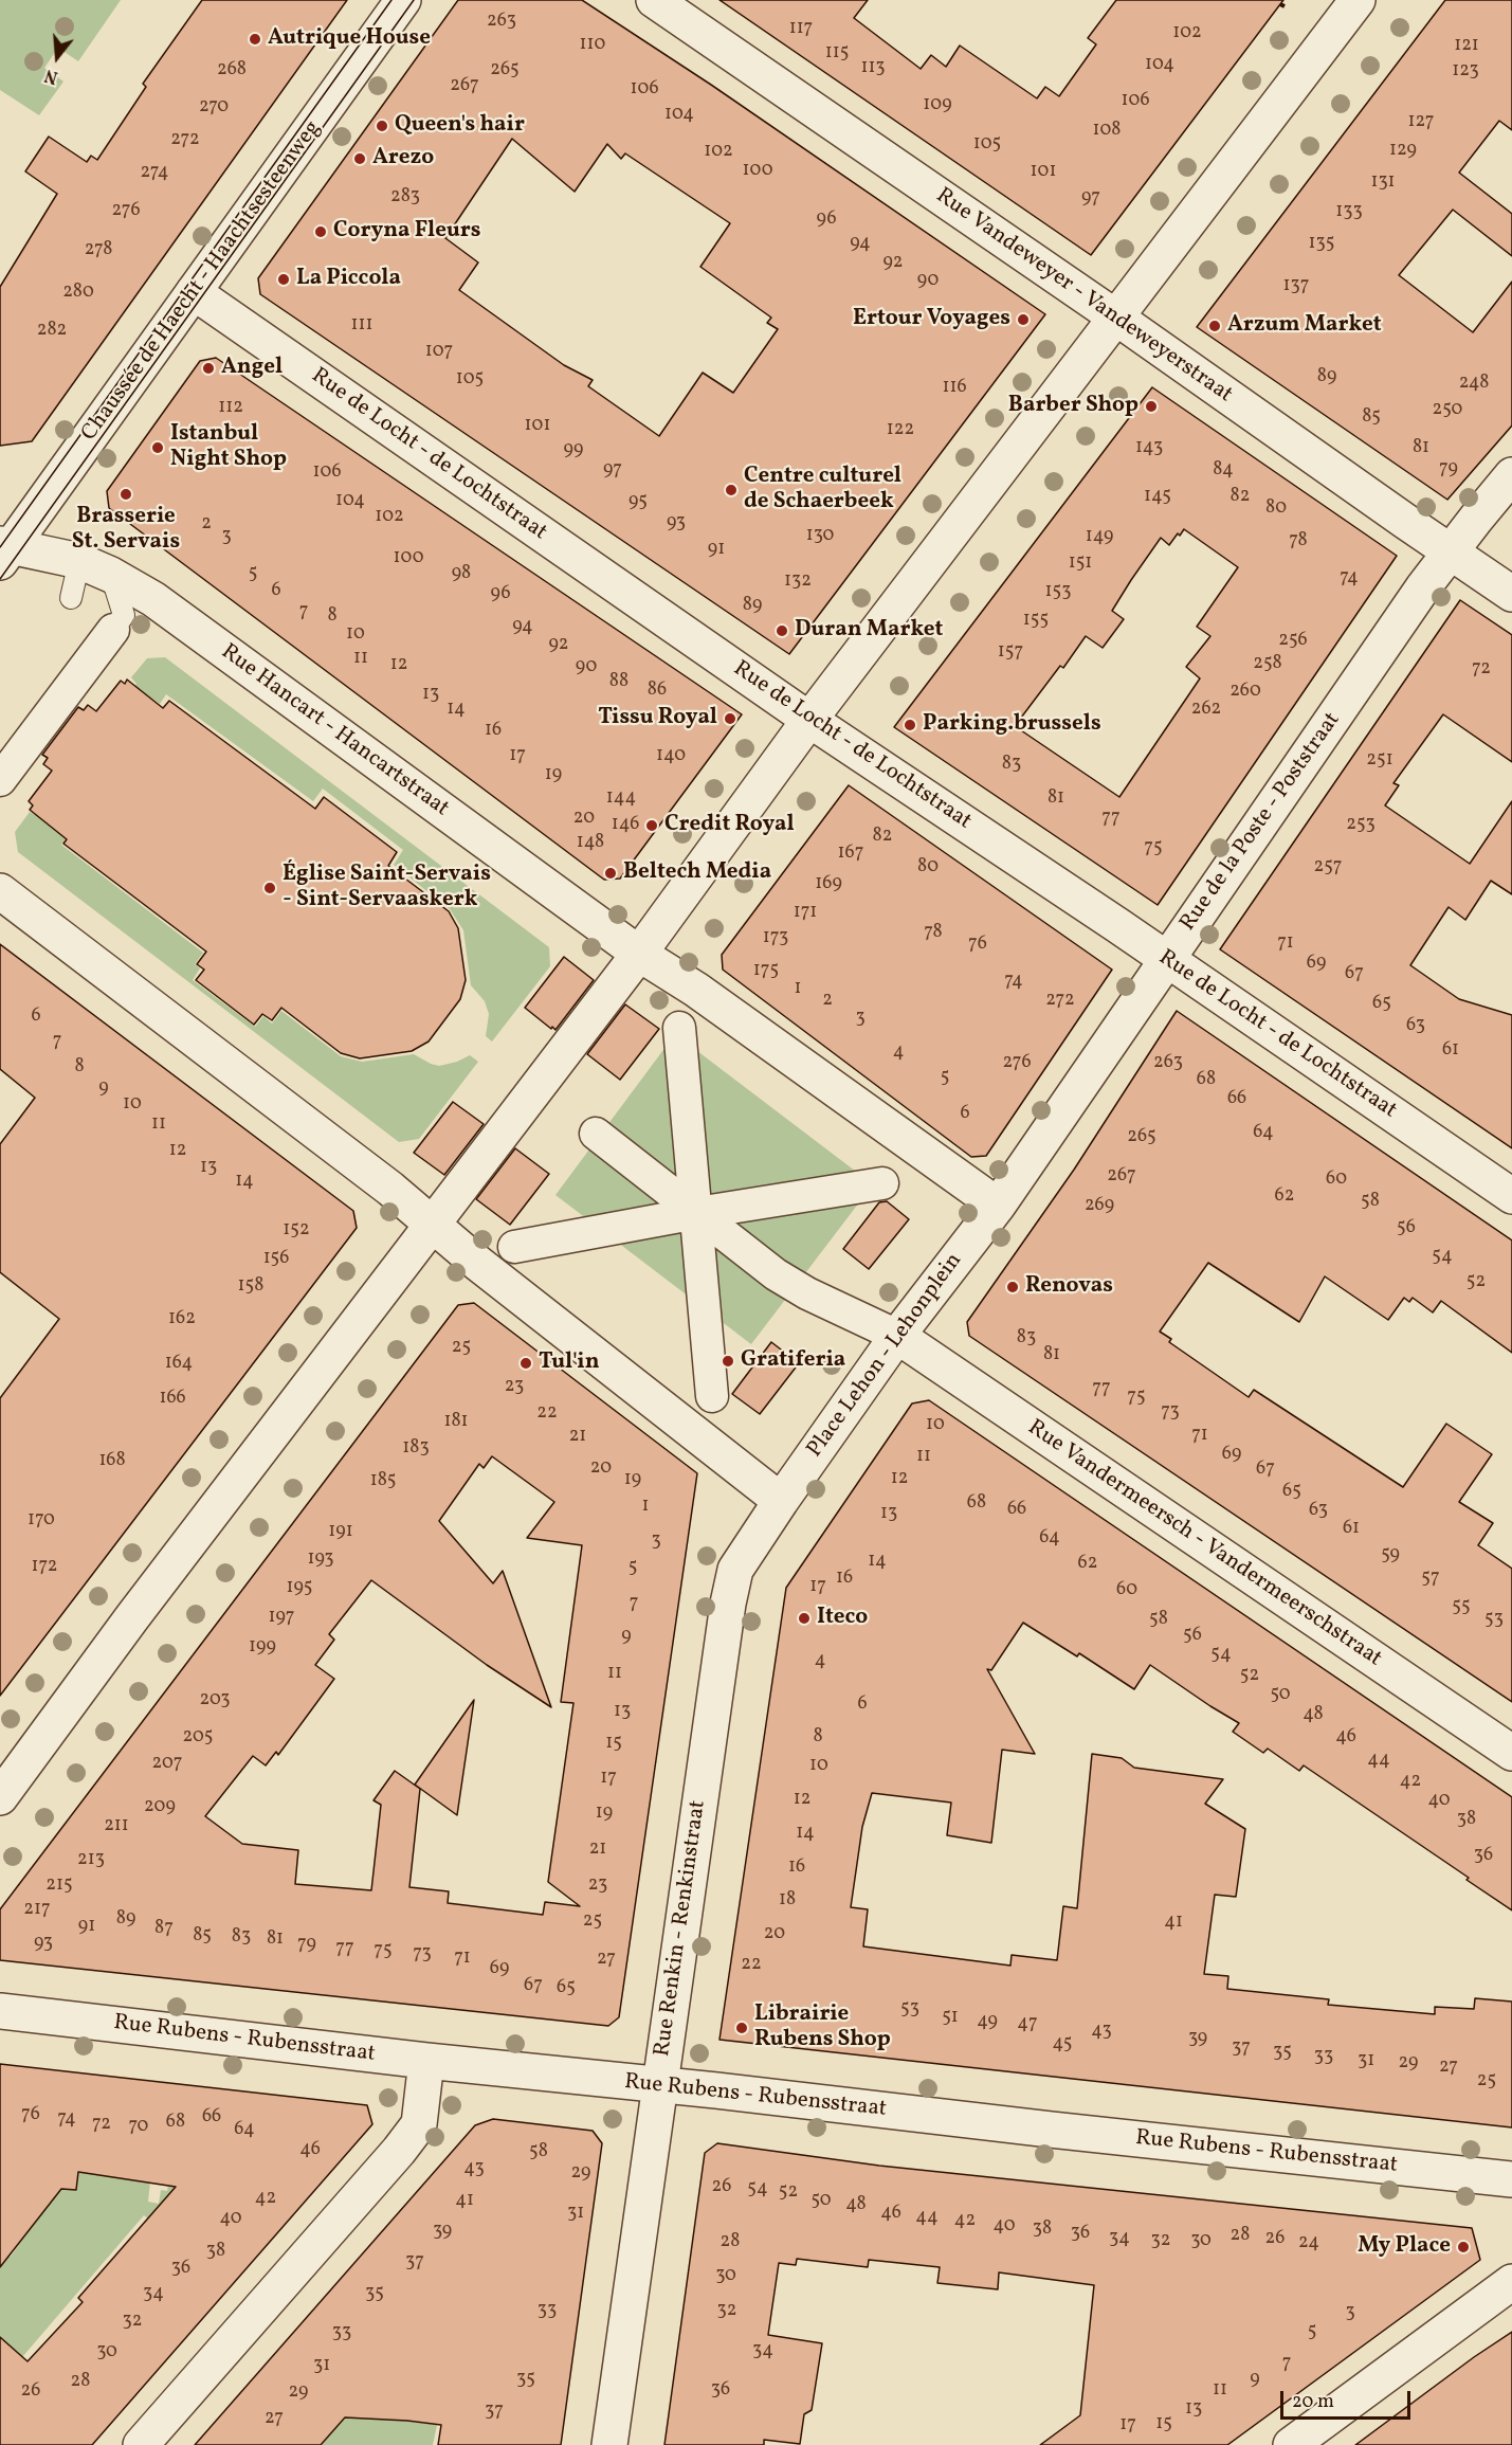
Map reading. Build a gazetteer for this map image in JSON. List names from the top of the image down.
{
  "streets": {
    "street": [
      "Chaussée de Haecht - Haachtsesteenweg",
      "Rue Vandeweyer - Vandeweyerstraat",
      "Rue de Locht - de Lochtstraat",
      "Rue Hancart - Hancartstraat",
      "Rue de la Poste - Poststraat",
      "Place Lehon - Lehonplein",
      "Rue Vandermeersch - Vandermeerschstraat",
      "Rue Renkin - Renkinstraat",
      "Rue Rubens - Rubensstraat"
    ]
  },
  "crossings": [
    ["Chaussée de Haecht - Haachtsesteenweg", "Rue de Locht - de Lochtstraat"],
    ["Chaussée de Haecht - Haachtsesteenweg", "Rue Hancart - Hancartstraat"],
    ["Rue Vandeweyer - Vandeweyerstraat", "Rue de la Poste - Poststraat"],
    ["Rue de Locht - de Lochtstraat", "Rue de la Poste - Poststraat"],
    ["Rue de la Poste - Poststraat", "Place Lehon - Lehonplein"],
    ["Place Lehon - Lehonplein", "Rue Vandermeersch - Vandermeerschstraat"],
    ["Place Lehon - Lehonplein", "Rue Renkin - Renkinstraat"],
    ["Rue Renkin - Renkinstraat", "Rue Rubens - Rubensstraat"]
  ],
  "places": [
    "Autrique House",
    "Queen's hair",
    "Arezo",
    "Coryna Fleurs",
    "La Piccola",
    "Ertour Voyages",
    "Arzum Market",
    "Angel",
    "Barber Shop",
    "Istanbul Night Shop",
    "Centre culturel de Schaerbeek",
    "Brasserie St. Servais",
    "Duran Market",
    "Tissu Royal",
    "Parking.brussels",
    "Credit Royal",
    "Beltech Media",
    "Église Saint-Servais - Sint-Servaaskerk",
    "Renovas",
    "Gratiferia",
    "Tul'in",
    "Iteco",
    "Librairie Rubens Shop",
    "My Place"
  ],
  "house_numbers": [
    "263",
    "117",
    "102",
    "110",
    "121",
    "115",
    "104",
    "113",
    "268",
    "265",
    "123",
    "267",
    "106",
    "106",
    "109",
    "270",
    "104",
    "127",
    "108",
    "272",
    "105",
    "129",
    "102",
    "100",
    "101",
    "274",
    "131",
    "283",
    "97",
    "276",
    "133",
    "96",
    "94",
    "135",
    "278",
    "92",
    "90",
    "137",
    "280",
    "111",
    "282",
    "107",
    "89",
    "105",
    "248",
    "116",
    "112",
    "250",
    "85",
    "101",
    "122",
    "143",
    "81",
    "99",
    "79",
    "97",
    "84",
    "106",
    "145",
    "82",
    "104",
    "95",
    "80",
    "102",
    "93",
    "2",
    "130",
    "3",
    "149",
    "78",
    "91",
    "100",
    "151",
    "5",
    "98",
    "74",
    "132",
    "6",
    "153",
    "96",
    "89",
    "7",
    "8",
    "155",
    "94",
    "10",
    "256",
    "92",
    "157",
    "11",
    "258",
    "12",
    "90",
    "72",
    "88",
    "86",
    "260",
    "13",
    "14",
    "262",
    "16",
    "17",
    "140",
    "251",
    "83",
    "19",
    "144",
    "81",
    "20",
    "77",
    "146",
    "253",
    "82",
    "148",
    "75",
    "167",
    "80",
    "257",
    "169",
    "171",
    "78",
    "173",
    "71",
    "76",
    "69",
    "175",
    "67",
    "74",
    "1",
    "2",
    "272",
    "65",
    "6",
    "3",
    "63",
    "7",
    "61",
    "4",
    "276",
    "263",
    "8",
    "5",
    "68",
    "9",
    "66",
    "10",
    "6",
    "11",
    "64",
    "265",
    "12",
    "13",
    "267",
    "60",
    "14",
    "62",
    "58",
    "269",
    "56",
    "152",
    "54",
    "156",
    "52",
    "158",
    "162",
    "83",
    "25",
    "81",
    "164",
    "23",
    "77",
    "75",
    "166",
    "73",
    "22",
    "181",
    "10",
    "71",
    "21",
    "183",
    "69",
    "11",
    "168",
    "20",
    "67",
    "12",
    "19",
    "185",
    "65",
    "68",
    "1",
    "66",
    "63",
    "13",
    "170",
    "61",
    "191",
    "64",
    "3",
    "59",
    "193",
    "14",
    "62",
    "172",
    "5",
    "16",
    "57",
    "17",
    "195",
    "60",
    "7",
    "55",
    "197",
    "58",
    "53",
    "56",
    "9",
    "199",
    "54",
    "4",
    "11",
    "52",
    "50",
    "203",
    "6",
    "13",
    "48",
    "205",
    "8",
    "46",
    "15",
    "44",
    "207",
    "10",
    "17",
    "42",
    "12",
    "40",
    "209",
    "19",
    "38",
    "211",
    "14",
    "21",
    "36",
    "213",
    "16",
    "215",
    "23",
    "18",
    "217",
    "89",
    "25",
    "41",
    "91",
    "87",
    "20",
    "85",
    "83",
    "81",
    "93",
    "79",
    "77",
    "75",
    "73",
    "71",
    "27",
    "22",
    "69",
    "67",
    "65",
    "53",
    "51",
    "49",
    "47",
    "43",
    "39",
    "45",
    "37",
    "35",
    "33",
    "31",
    "29",
    "27",
    "25",
    "76",
    "66",
    "74",
    "68",
    "72",
    "70",
    "64",
    "46",
    "58",
    "43",
    "29",
    "26",
    "54",
    "52",
    "42",
    "41",
    "50",
    "48",
    "31",
    "46",
    "44",
    "40",
    "42",
    "40",
    "38",
    "39",
    "36",
    "28",
    "34",
    "26",
    "32",
    "30",
    "28",
    "24",
    "38",
    "37",
    "36",
    "30",
    "34",
    "35",
    "33",
    "32",
    "3",
    "32",
    "5",
    "33",
    "34",
    "30",
    "7",
    "31",
    "35",
    "9",
    "28",
    "36",
    "11",
    "26",
    "29",
    "13",
    "37",
    "27",
    "15",
    "17"
  ],
  "scale_bar": "20 m",
  "north": "bottom"
}
